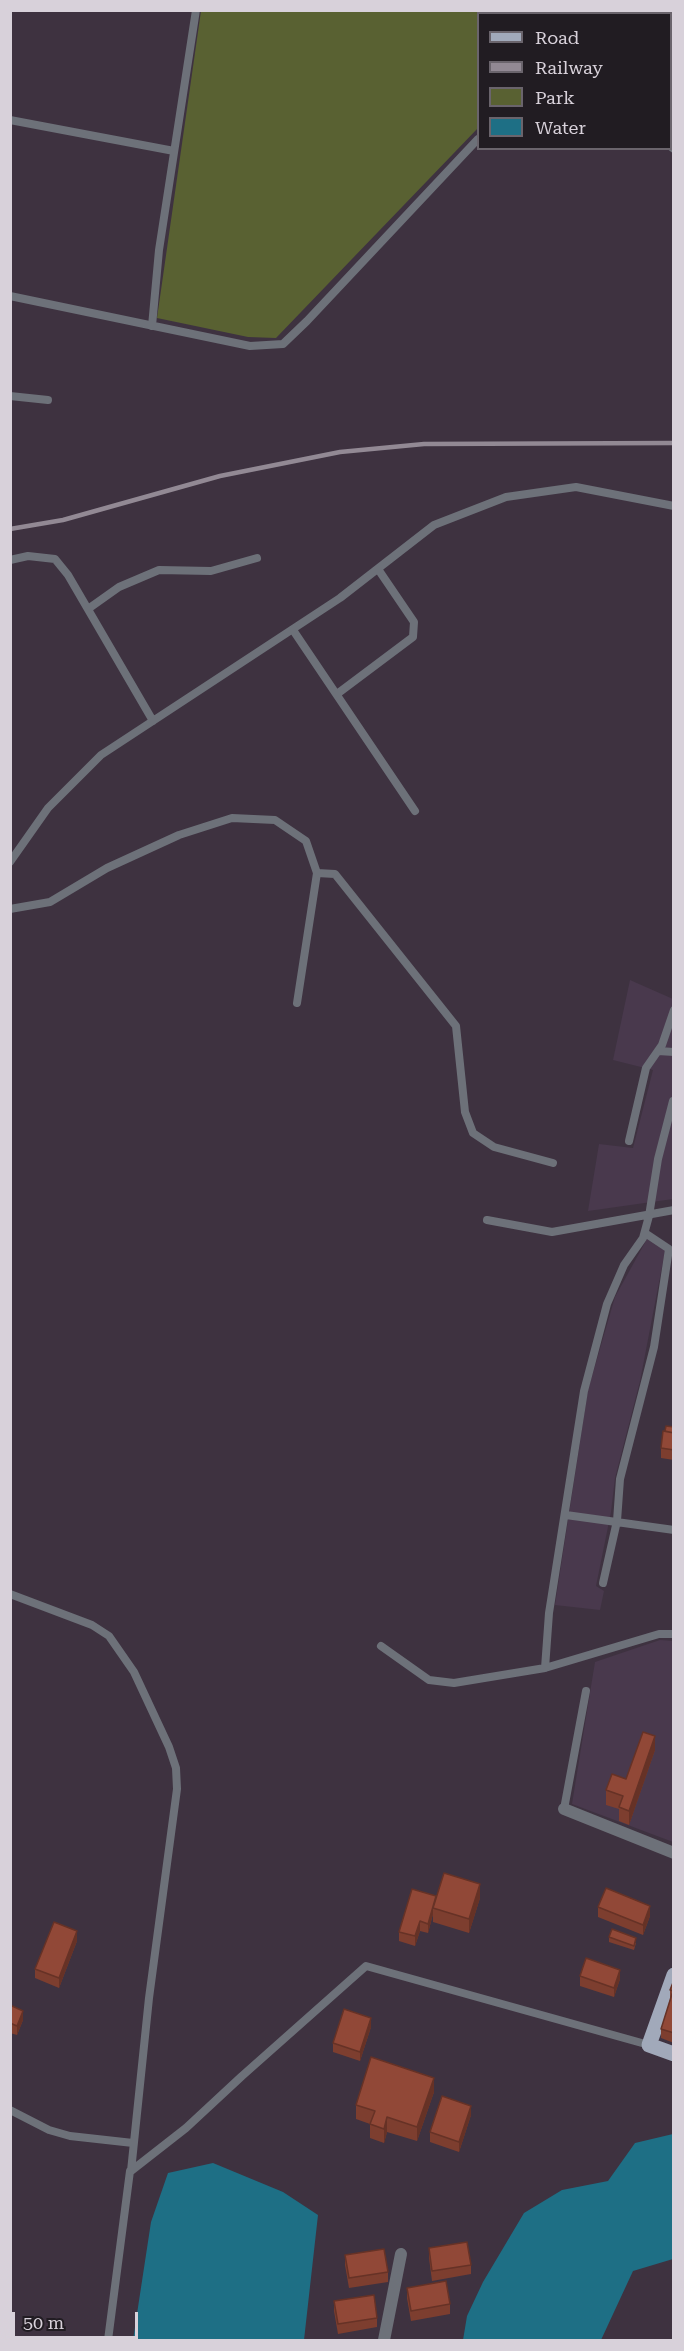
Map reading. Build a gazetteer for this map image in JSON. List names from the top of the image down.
{
  "legend": [
    "Road",
    "Railway",
    "Park",
    "Water"
  ],
  "scale_bar": "50 m"
}
